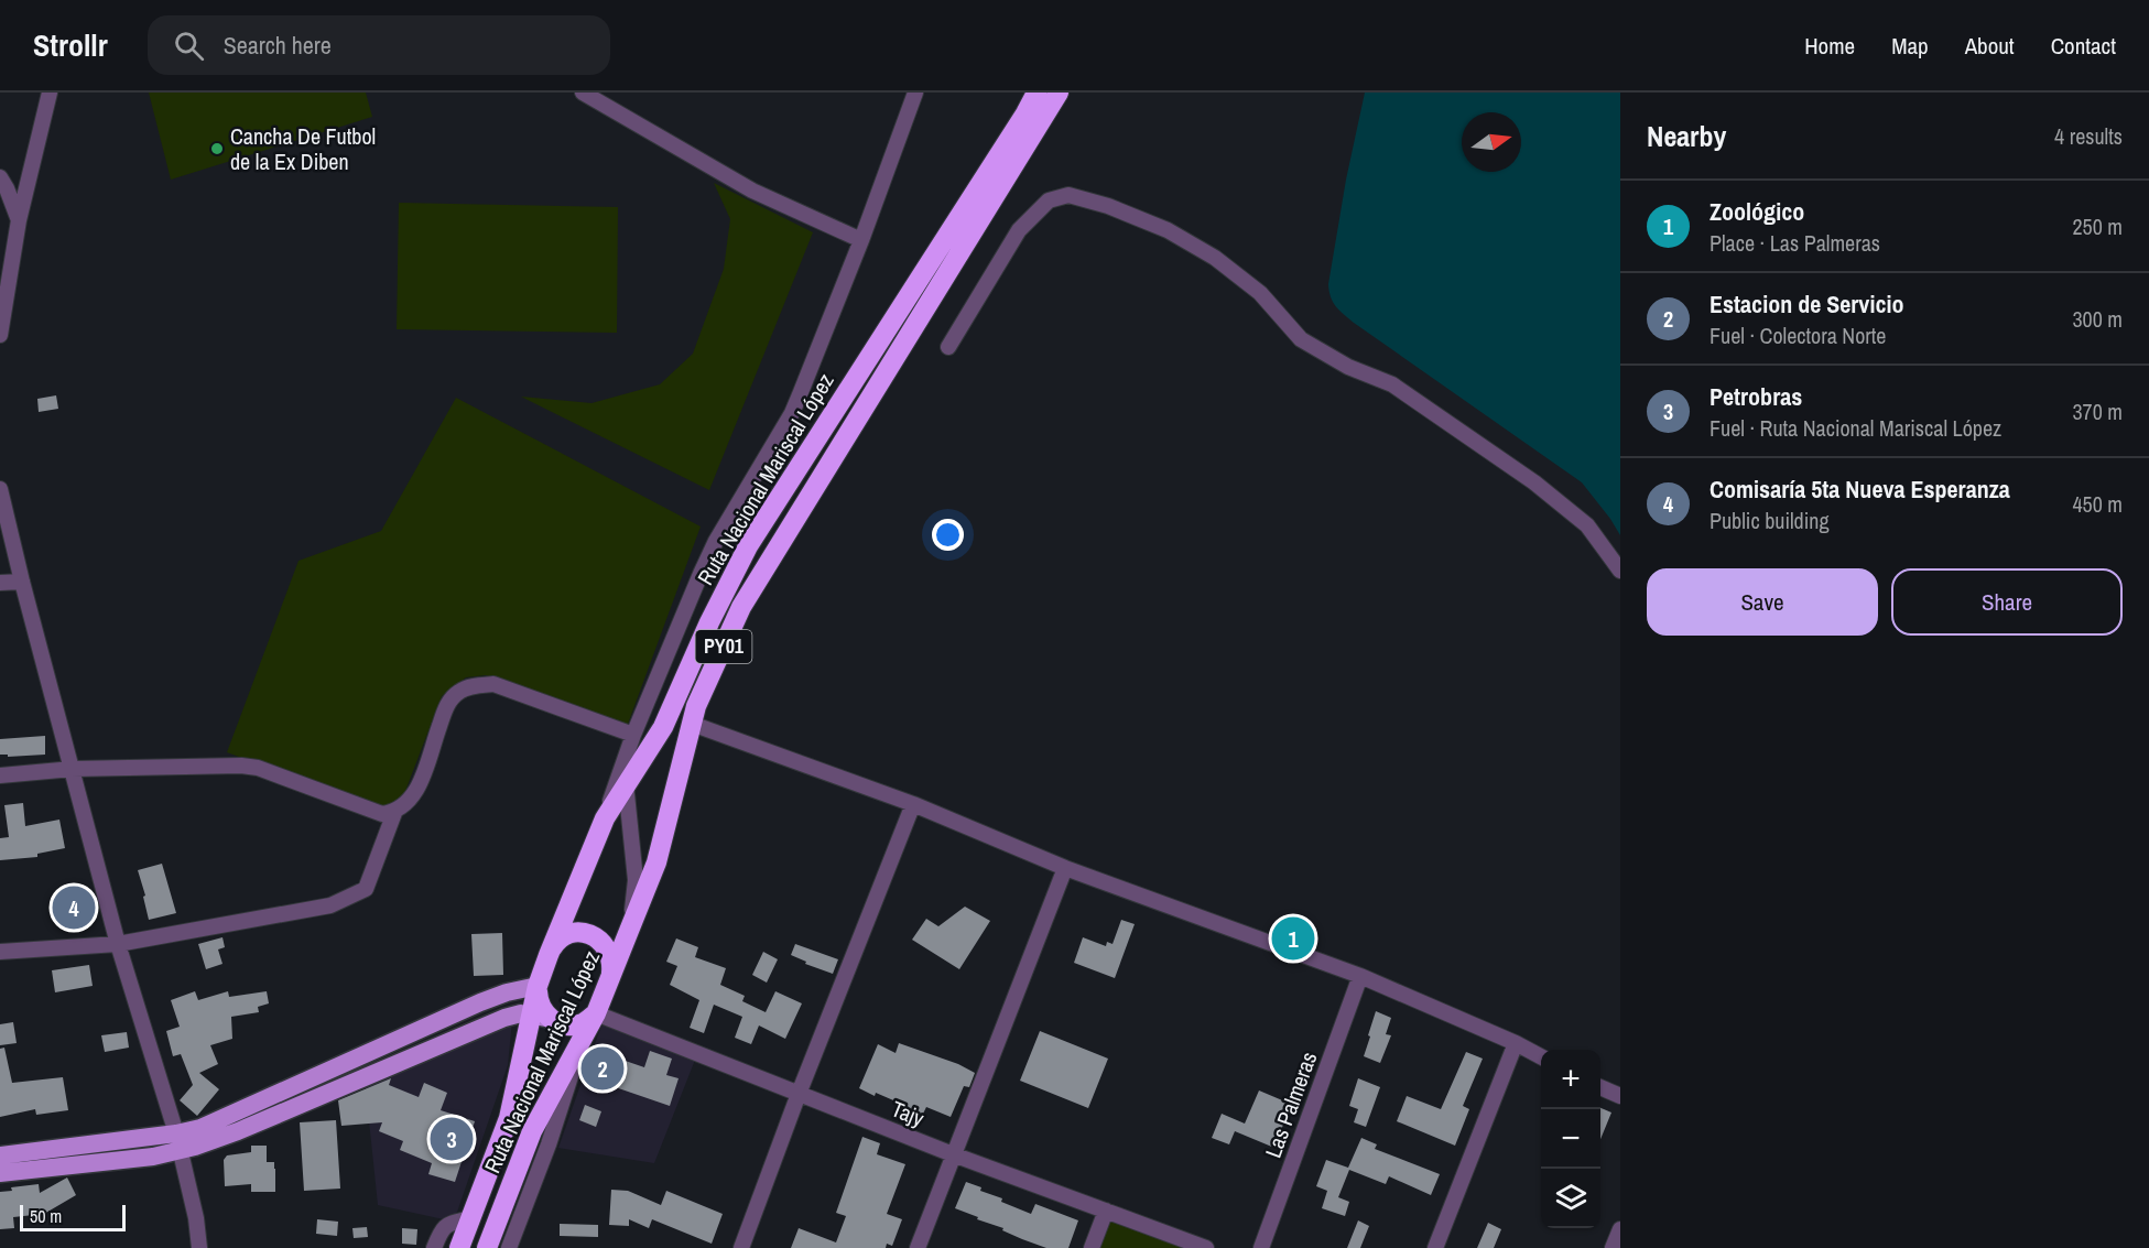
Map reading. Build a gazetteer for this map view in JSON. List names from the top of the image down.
{
  "streets": {
    "highway": ["Ruta Nacional Mariscal López", "PY01"],
    "street": ["Las Palmeras", "Tajy"]
  },
  "crossings": [
    ["Ruta Nacional Mariscal López", "Tajy"]
  ],
  "places": ["Cancha De Futbol de la Ex Diben"],
  "scale_bar": "50 m",
  "north": "right",
  "page": {
    "header": "Strollr",
    "search": "Search here",
    "nav": [
      "Home",
      "Map",
      "About",
      "Contact"
    ],
    "heading": ["Nearby", "4 results"],
    "list": [
      {
        "mark": "1",
        "name": "Zoológico",
        "note": "Place · Las Palmeras",
        "value": "250 m"
      },
      {
        "mark": "2",
        "name": "Estacion de Servicio",
        "note": "Fuel · Colectora Norte",
        "value": "300 m"
      },
      {
        "mark": "3",
        "name": "Petrobras",
        "note": "Fuel · Ruta Nacional Mariscal López",
        "value": "370 m"
      },
      {
        "mark": "4",
        "name": "Comisaría 5ta Nueva Esperanza",
        "note": "Public building",
        "value": "450 m"
      }
    ],
    "buttons": ["Save", "Share"],
    "pins": [
      "4",
      "1",
      "2",
      "3"
    ],
    "map_buttons": ["+", "−"],
    "scale": "50 m"
  }
}
